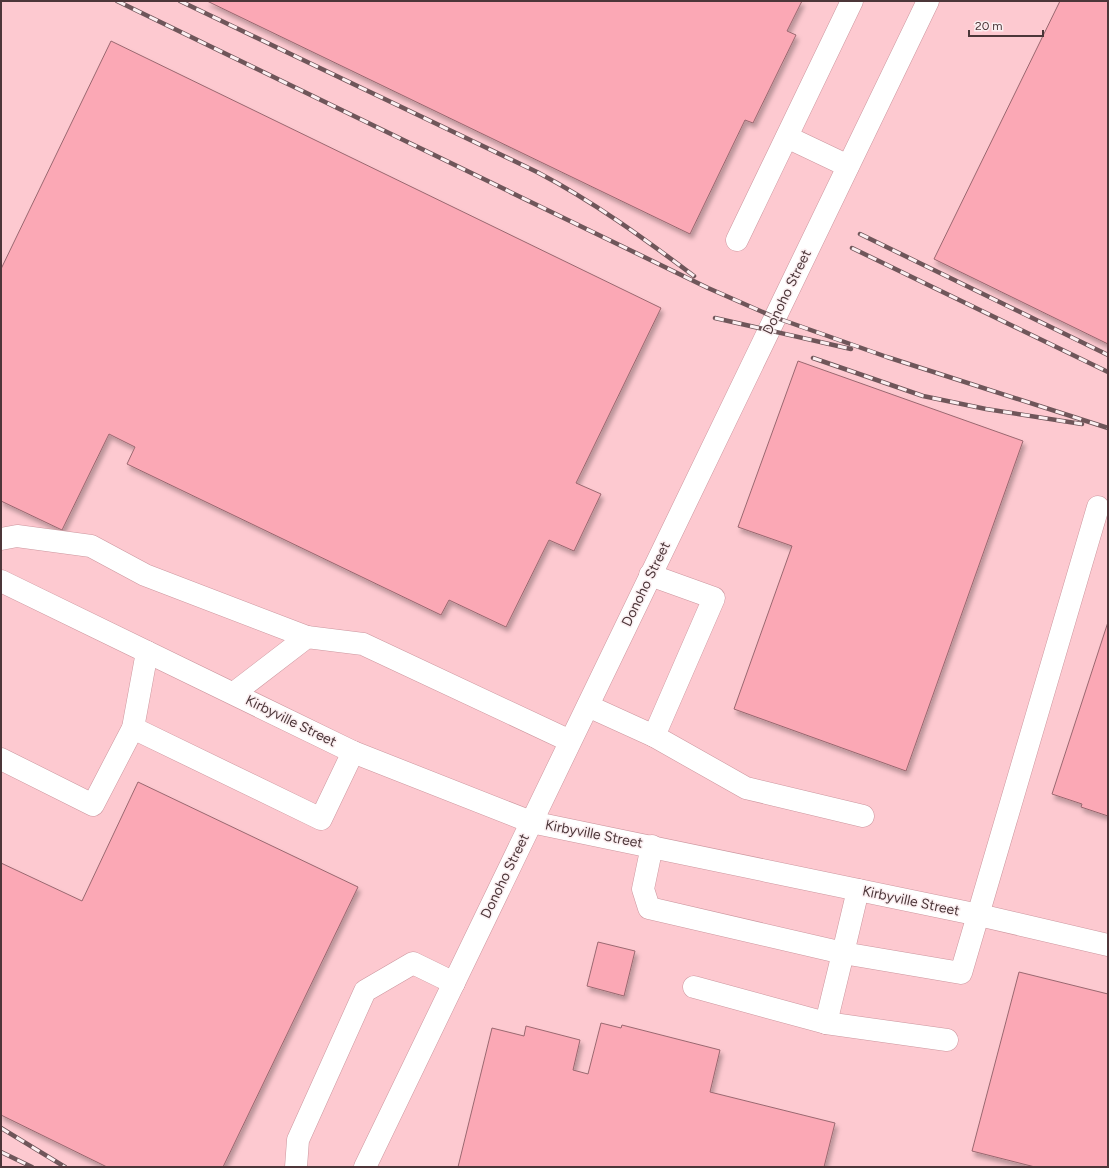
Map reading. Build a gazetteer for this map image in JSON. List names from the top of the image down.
{
  "streets": {
    "street": ["Donoho Street", "Kirbyville Street"]
  },
  "crossings": [
    ["Donoho Street", "Kirbyville Street"]
  ],
  "scale_bar": "20 m"
}
